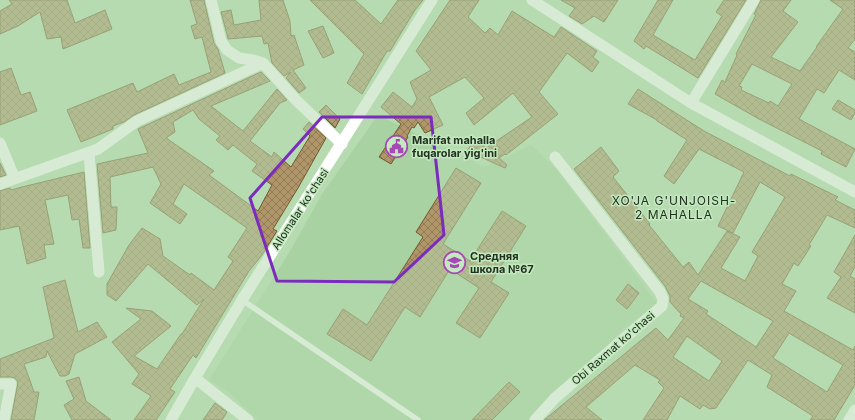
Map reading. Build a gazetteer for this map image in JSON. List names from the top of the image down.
{
  "streets": {
    "street": ["Allomalar ko'chasi", "Obi Raxmat ko'chasi"]
  },
  "districts": ["XO'JA G'UNJOISH- 2 MAHALLA"],
  "places": {
    "public building": ["Marifat mahalla fuqarolar yig'ini"],
    "school or university": ["Средняя школа №67"]
  }
}
